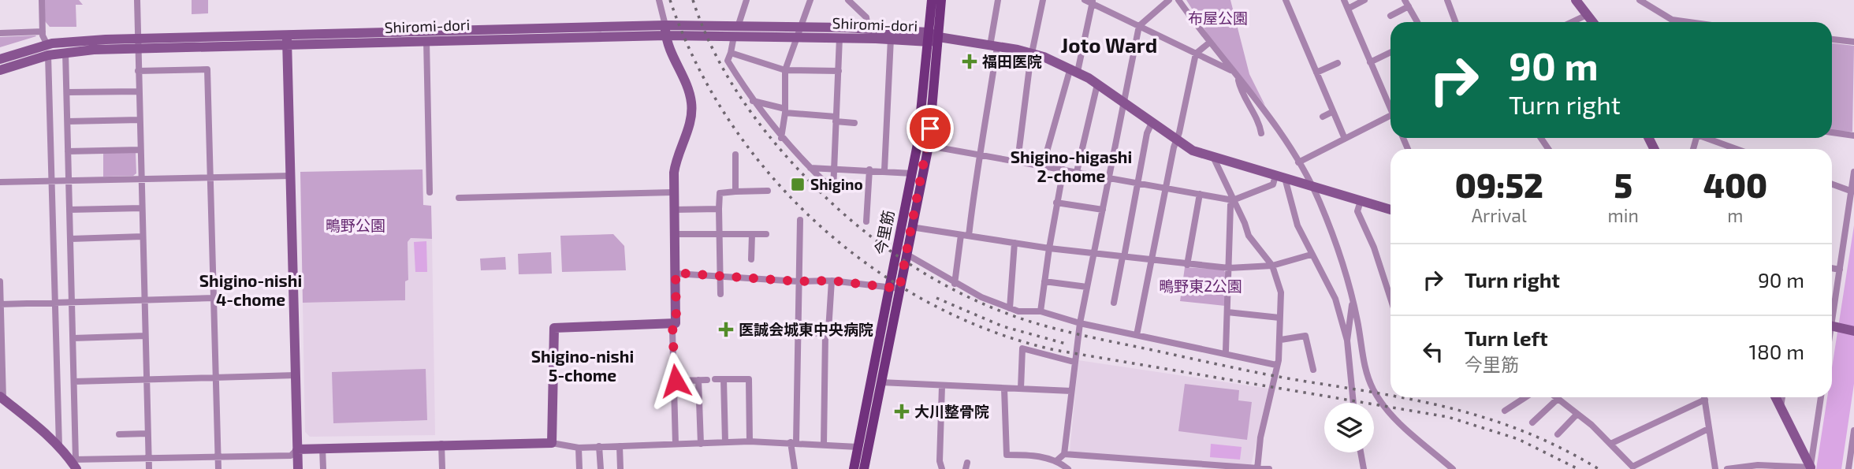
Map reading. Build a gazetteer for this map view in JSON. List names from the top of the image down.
{
  "streets": {
    "main road": ["今里筋"],
    "street": ["Shiromi-dori"]
  },
  "crossings": [
    ["Shiromi-dori", "今里筋"]
  ],
  "districts": [
    "Joto Ward",
    "Shigino-higashi 2-chome",
    "Shigino-nishi 4-chome",
    "Shigino-nishi 5-chome"
  ],
  "parks": ["布屋公園", "鴫野公園", "鴫野東2公園"],
  "places": {
    "health": ["福田医院", "医誠会城東中央病院", "大川整骨院"],
    "transit": ["Shigino"]
  },
  "page": {
    "turn": ["90 m", "Turn right"],
    "eta": [
      "09:52",
      "Arrival",
      "5",
      "min",
      "400",
      "m"
    ],
    "list": [
      {
        "name": "Turn right",
        "value": "90 m"
      },
      {
        "name": "Turn left",
        "note": "今里筋",
        "value": "180 m"
      }
    ]
  }
}
